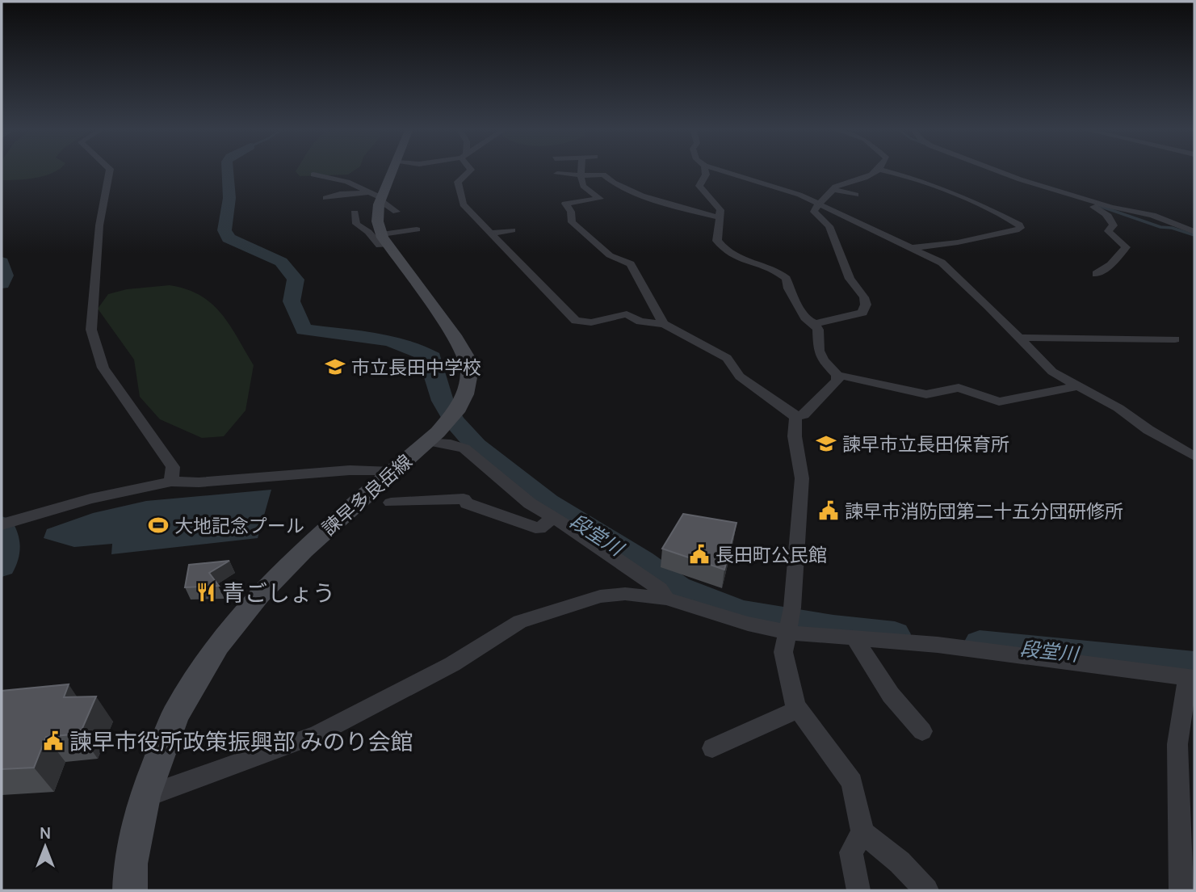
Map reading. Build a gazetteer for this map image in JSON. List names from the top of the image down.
{
  "streets": {
    "main road": ["諫早多良岳線"]
  },
  "water": ["段堂川"],
  "places": {
    "school or university": ["市立長田中学校", "諫早市立長田保育所"],
    "public building": ["諫早市消防団第二十五分団研修所", "長田町公民館", "諫早市役所政策振興部 みのり会館"],
    "sports": ["大地記念プール"],
    "restaurant": ["青ごしょう"]
  },
  "north": "top"
}
